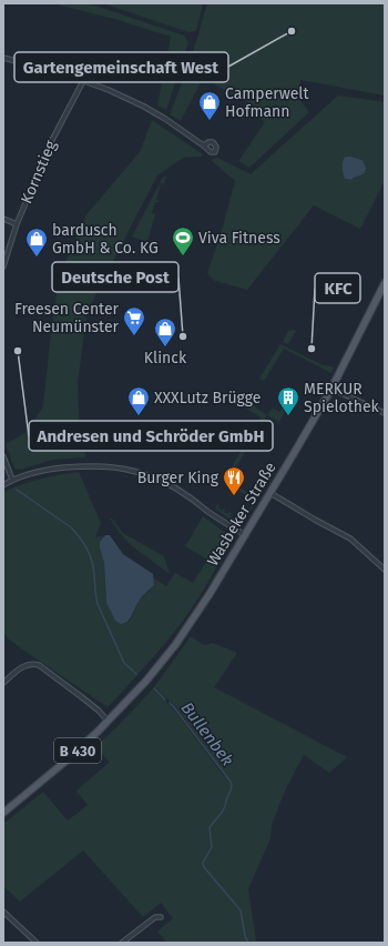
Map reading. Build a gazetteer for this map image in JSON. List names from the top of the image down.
{
  "streets": {
    "main road": ["Wasbeker Straße", "B 430"],
    "street": ["Kornstieg"]
  },
  "crossings": [
    ["Wasbeker Straße", "B 430"]
  ],
  "water": ["Bullenbek"],
  "places": {
    "other": [
      "Gartengemeinschaft West",
      "Deutsche Post",
      "KFC",
      "Andresen und Schröder GmbH"
    ],
    "shop": [
      "Camperwelt Hofmann",
      "bardusch GmbH & Co. KG",
      "Klinck",
      "XXXLutz Brügge"
    ],
    "sports": ["Viva Fitness"],
    "supermarket": ["Freesen Center Neumünster"],
    "building": ["MERKUR Spielothek"],
    "restaurant": ["Burger King"]
  }
}
